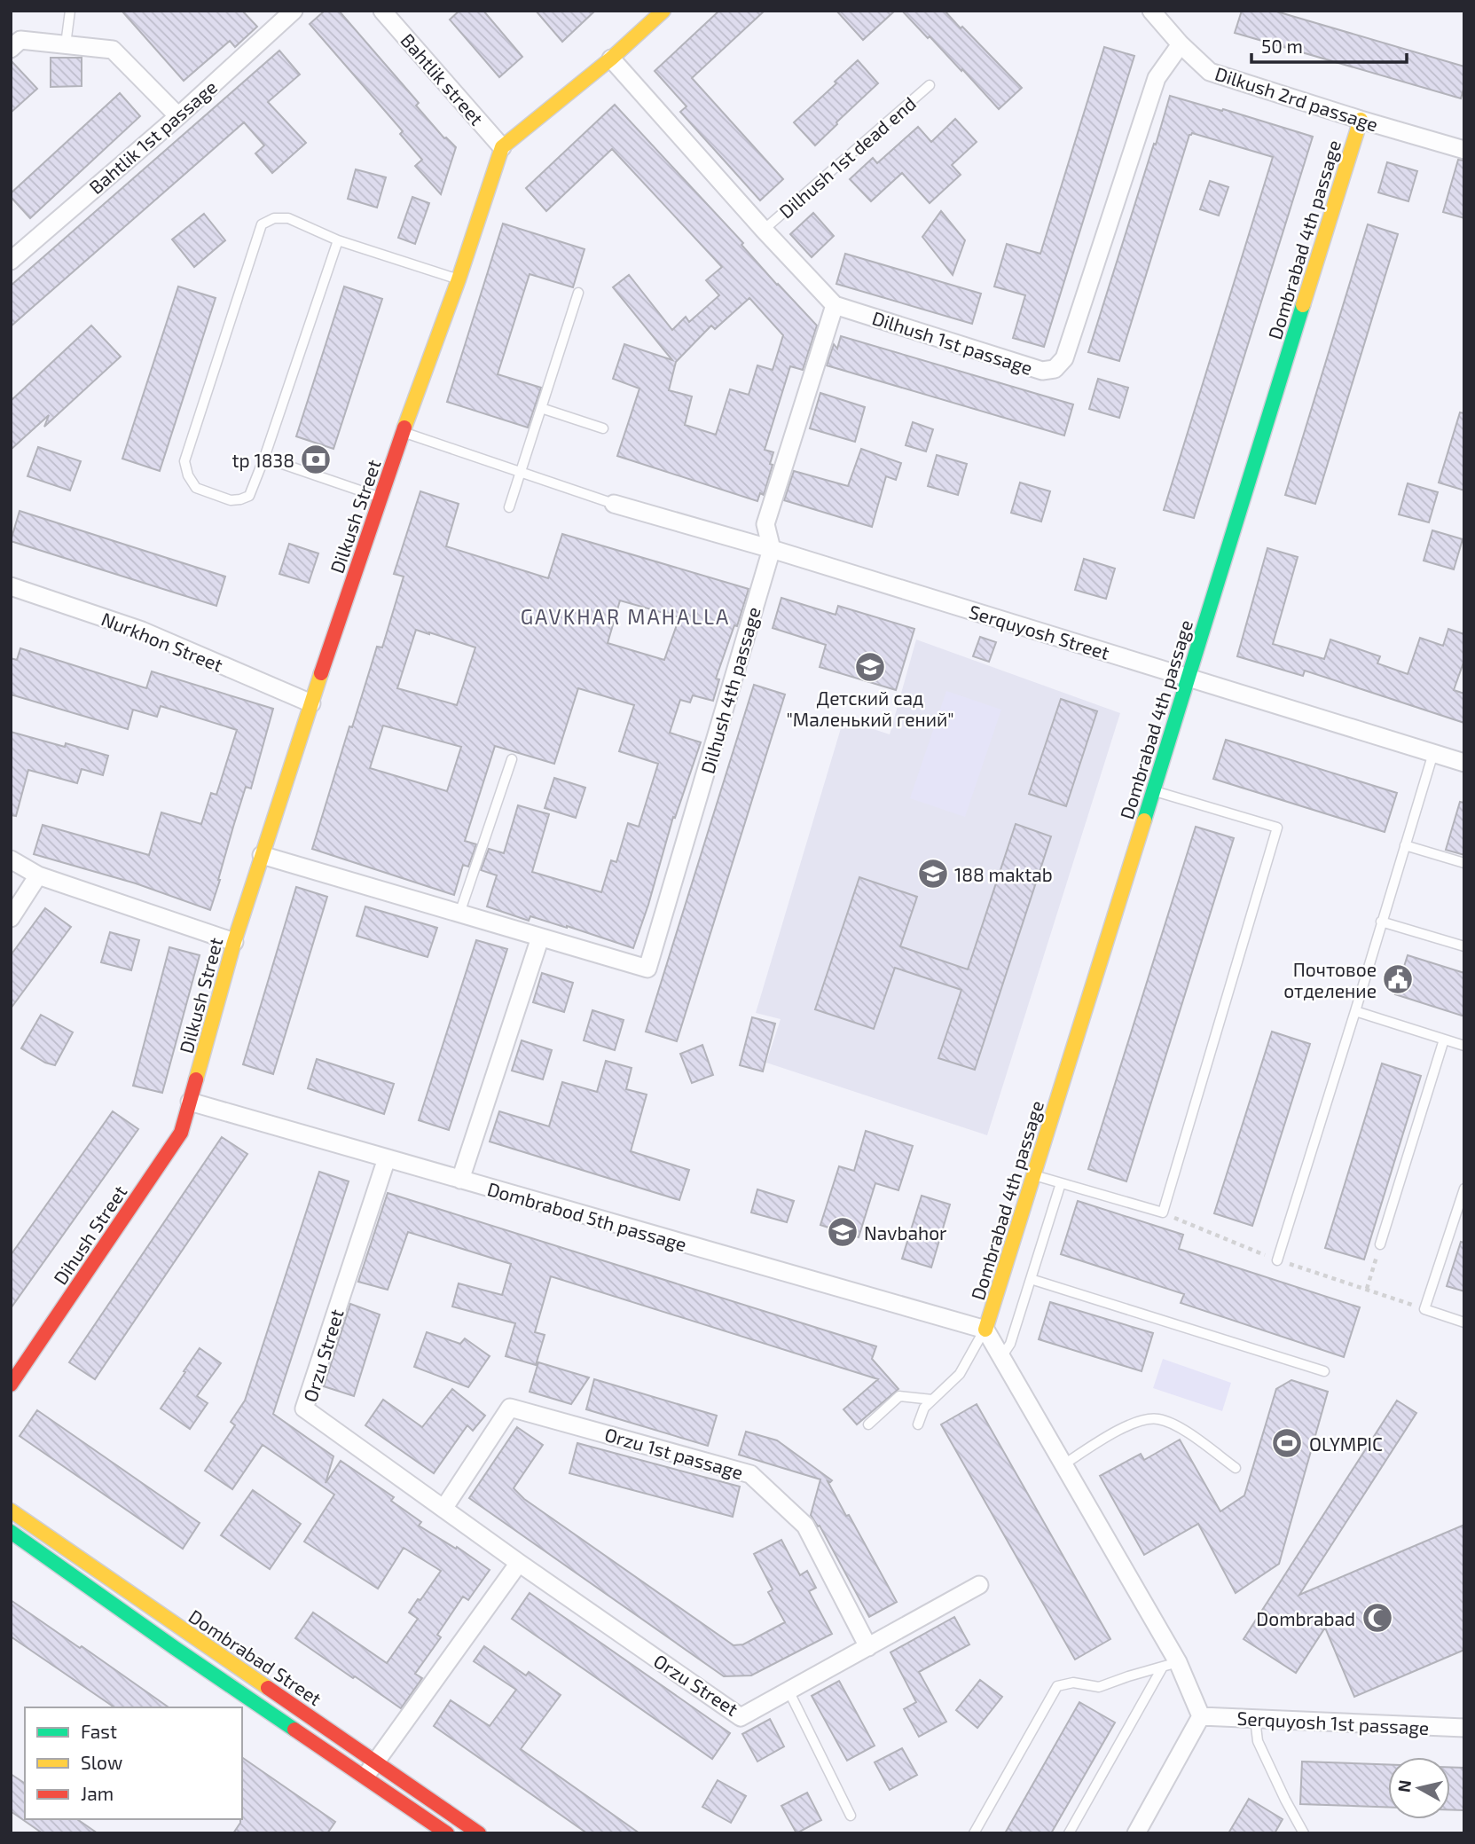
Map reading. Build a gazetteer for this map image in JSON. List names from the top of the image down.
{
  "streets": {
    "street": [
      "Bahtlik street",
      "Dilkush 2rd passage",
      "Bahtlik 1st passage",
      "Dombrabad 4th passage",
      "Dilhush 1st passage",
      "Dilkush Street",
      "Serquyosh Street",
      "Nurkhon Street",
      "Dilhush 4th passage",
      "Dombrabod 5th passage",
      "Dihush Street",
      "Orzu Street",
      "Orzu 1st passage",
      "Dombrabad Street",
      "Serquyosh 1st passage"
    ],
    "lane": ["Dilhush 1st dead end"]
  },
  "crossings": [
    ["Bahtlik street", "Dilkush Street"],
    ["Dilkush 2rd passage", "Dombrabad 4th passage"],
    ["Dilkush 2rd passage", "Dilhush 1st passage"],
    ["Dilhush 1st dead end", "Dilhush 1st passage"],
    ["Dombrabad 4th passage", "Serquyosh Street"],
    ["Dombrabad 4th passage", "Dombrabod 5th passage"],
    ["Dilhush 1st passage", "Dilhush 4th passage"],
    ["Dilkush Street", "Nurkhon Street"],
    ["Dilkush Street", "Dilhush 4th passage"],
    ["Dilkush Street", "Dombrabod 5th passage"],
    ["Dilkush Street", "Dihush Street"],
    ["Serquyosh Street", "Dilhush 4th passage"],
    ["Dombrabod 5th passage", "Dihush Street"],
    ["Dombrabod 5th passage", "Orzu Street"],
    ["Orzu Street", "Orzu 1st passage"]
  ],
  "districts": ["GAVKHAR MAHALLA"],
  "places": {
    "bank": ["tp 1838"],
    "school or university": ["Детский сад \"Маленький гений\"", "188 maktab", "Navbahor"],
    "public building": ["Почтовое отделение"],
    "sports": ["OLYMPIC"],
    "mosque": ["Dombrabad"]
  },
  "legend": ["Fast", "Slow", "Jam"],
  "scale_bar": "50 m",
  "north": "left"
}
